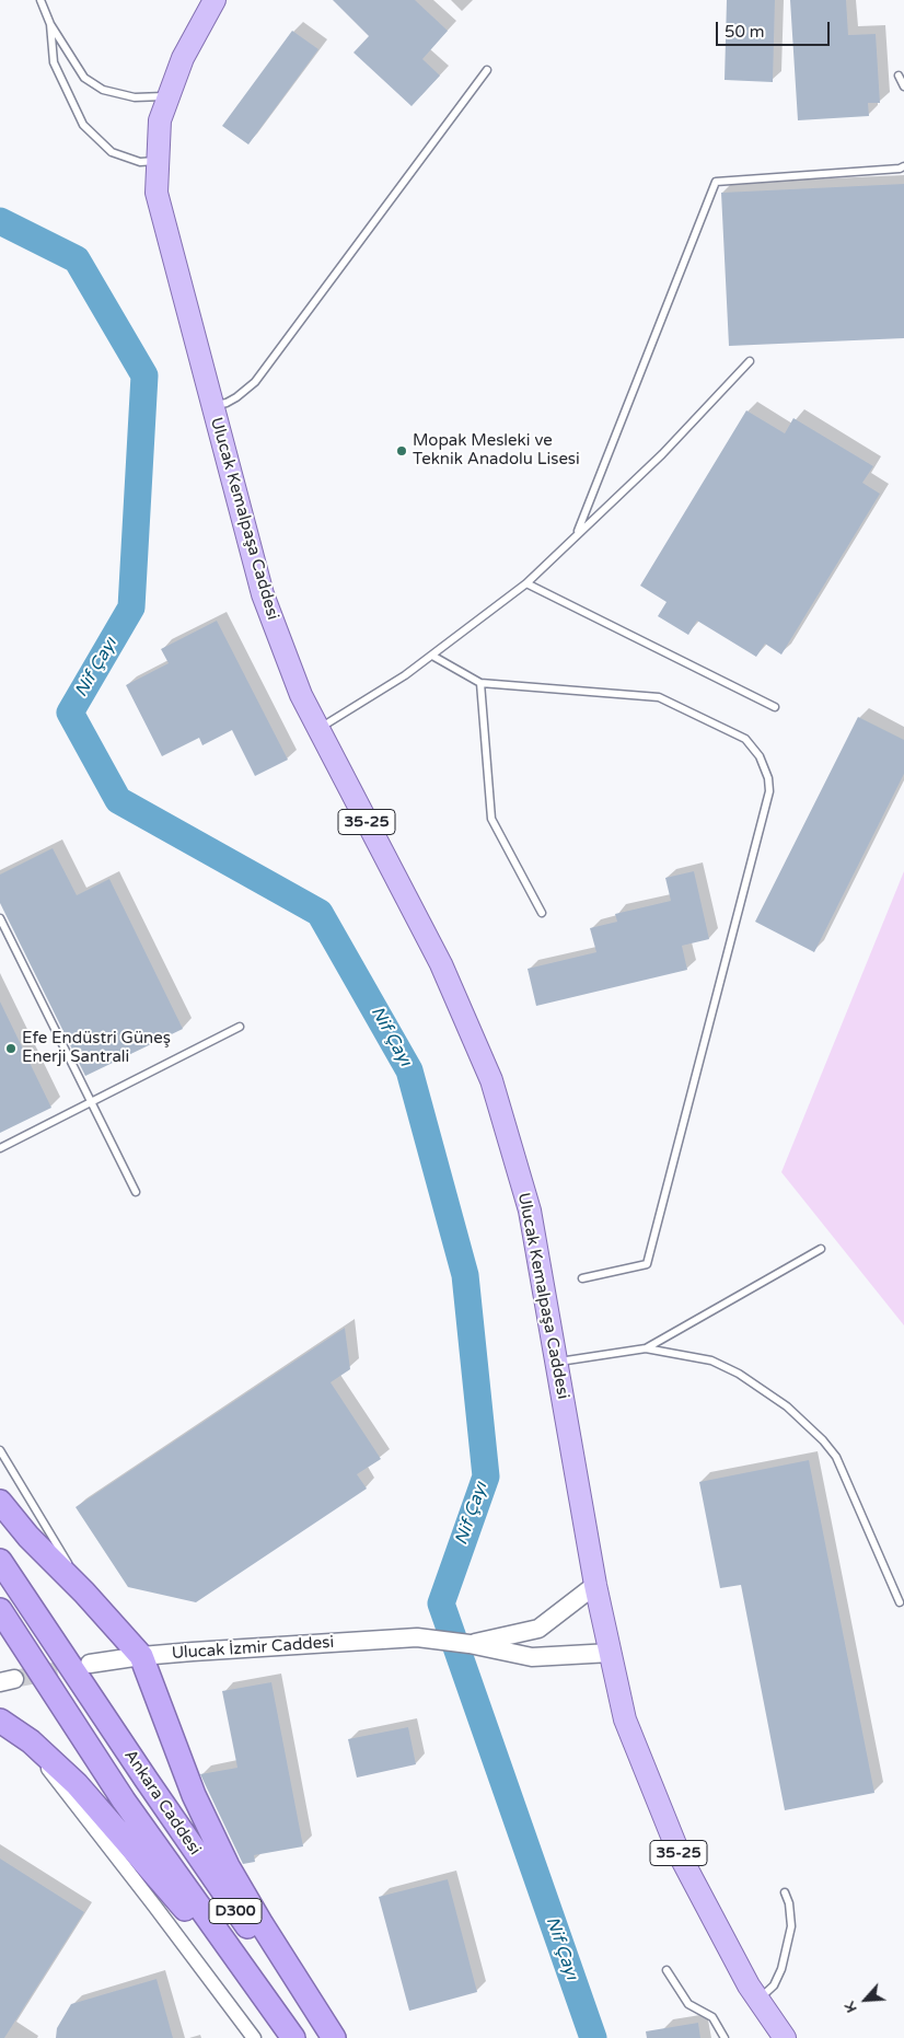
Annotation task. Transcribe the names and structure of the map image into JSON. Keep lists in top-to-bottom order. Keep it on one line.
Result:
{"streets":{"highway":["Ankara Caddesi","D300"],"main road":["Ulucak Kemalpaşa Caddesi","35-25"],"street":["Ulucak İzmir Caddesi"]},"water":["Nif Çayı"],"places":["Mopak Mesleki ve Teknik Anadolu Lisesi","Efe Endüstri Güneş Enerji Santrali"],"scale_bar":"50 m","north":"bottom left"}
